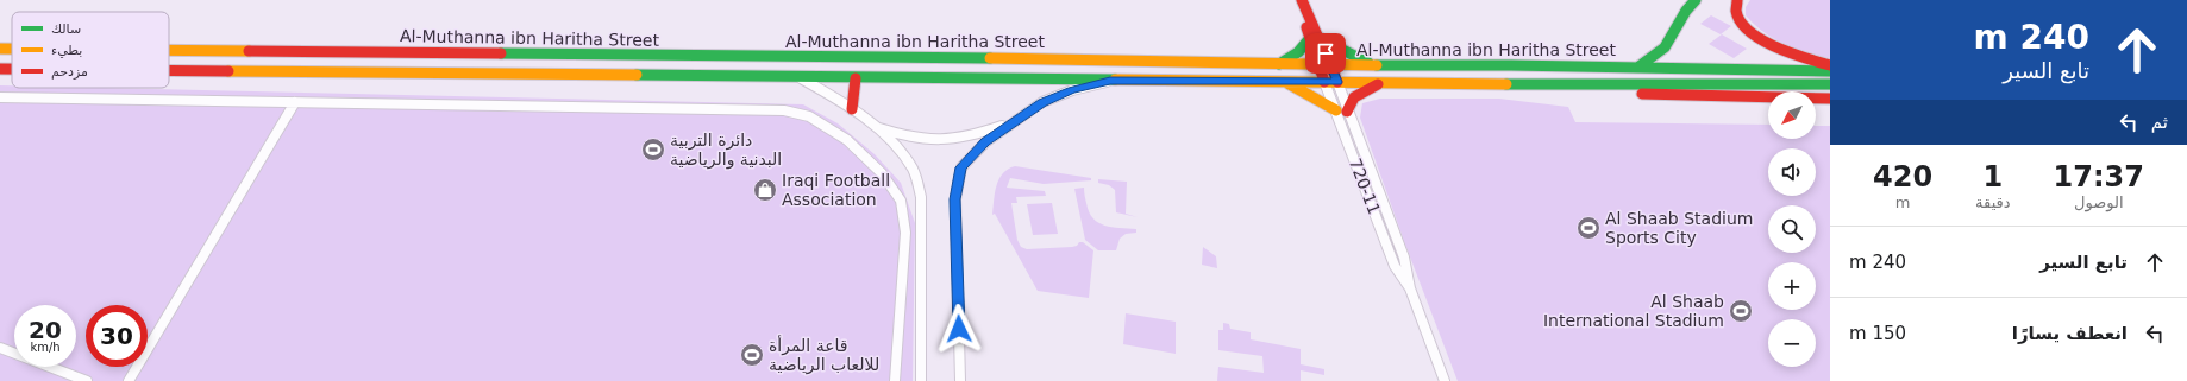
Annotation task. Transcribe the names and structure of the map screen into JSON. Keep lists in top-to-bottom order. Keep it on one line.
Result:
{"streets":{"main road":["Al-Muthanna ibn Haritha Street"],"street":["720-11"]},"crossings":[["Al-Muthanna ibn Haritha Street","720-11"]],"places":{"sports":["دائرة التربية البدنية والرياضية","Al Shaab Stadium Sports City","Al Shaab International Stadium","قاعة المرأة للالعاب الرياضية"],"shop":["Iraqi Football Association"]},"legend":["سالك","بطيء","مزدحم"],"north":"bottom left","page":{"turn":["240 m","تابع السير"],"map_buttons":["+","−"],"then":"ثم","eta":["17:37","الوصول","1","دقيقة","420","m"],"list":[{"name":"تابع السير","value":"240 m"},{"name":"انعطف يسارًا","value":"150 m"}],"speed":"20 km/h","limit":"30"}}
